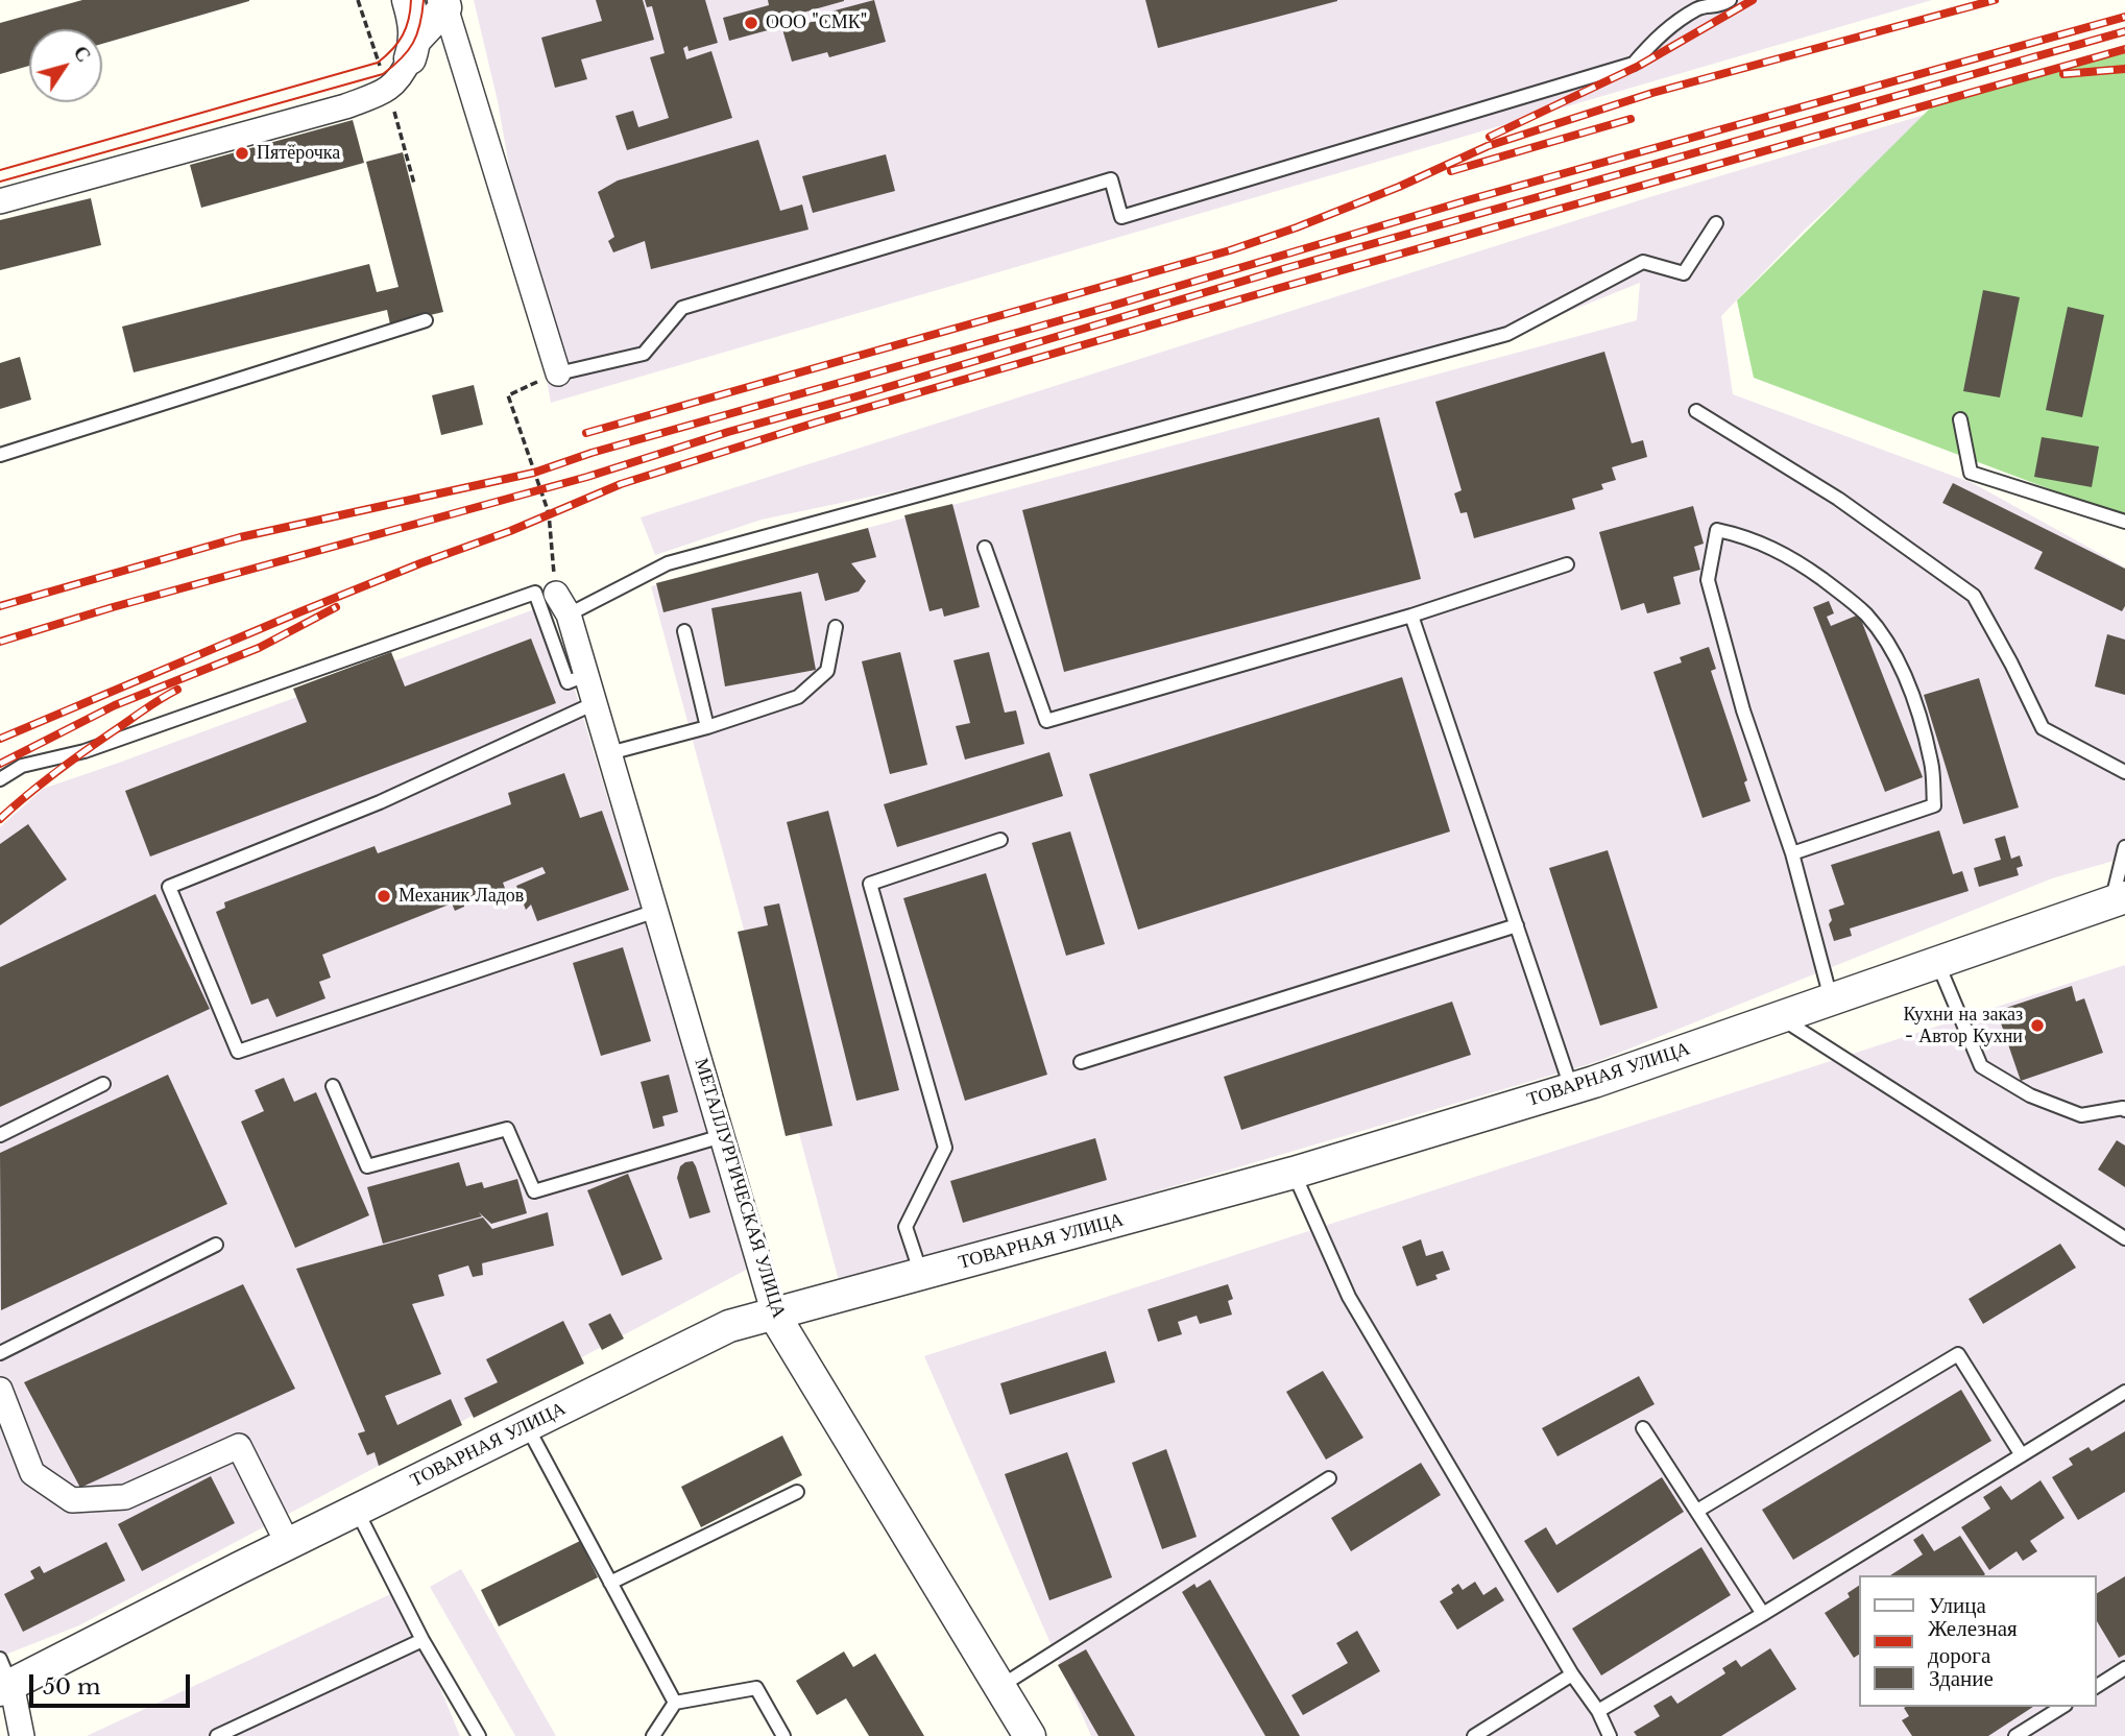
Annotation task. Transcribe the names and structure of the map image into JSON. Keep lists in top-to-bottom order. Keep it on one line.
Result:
{"streets":{"street":["ТОВАРНАЯ УЛИЦА","МЕТАЛЛУРГИЧЕСКАЯ УЛИЦА"]},"crossings":[["ТОВАРНАЯ УЛИЦА","МЕТАЛЛУРГИЧЕСКАЯ УЛИЦА"]],"places":["ООО \"СМК\"","Пятёрочка","Механик Ладов","Кухни на заказ - Автор Кухни"],"legend":["Улица","Железная дорога","Здание"],"scale_bar":"50 m","north":"top right"}
